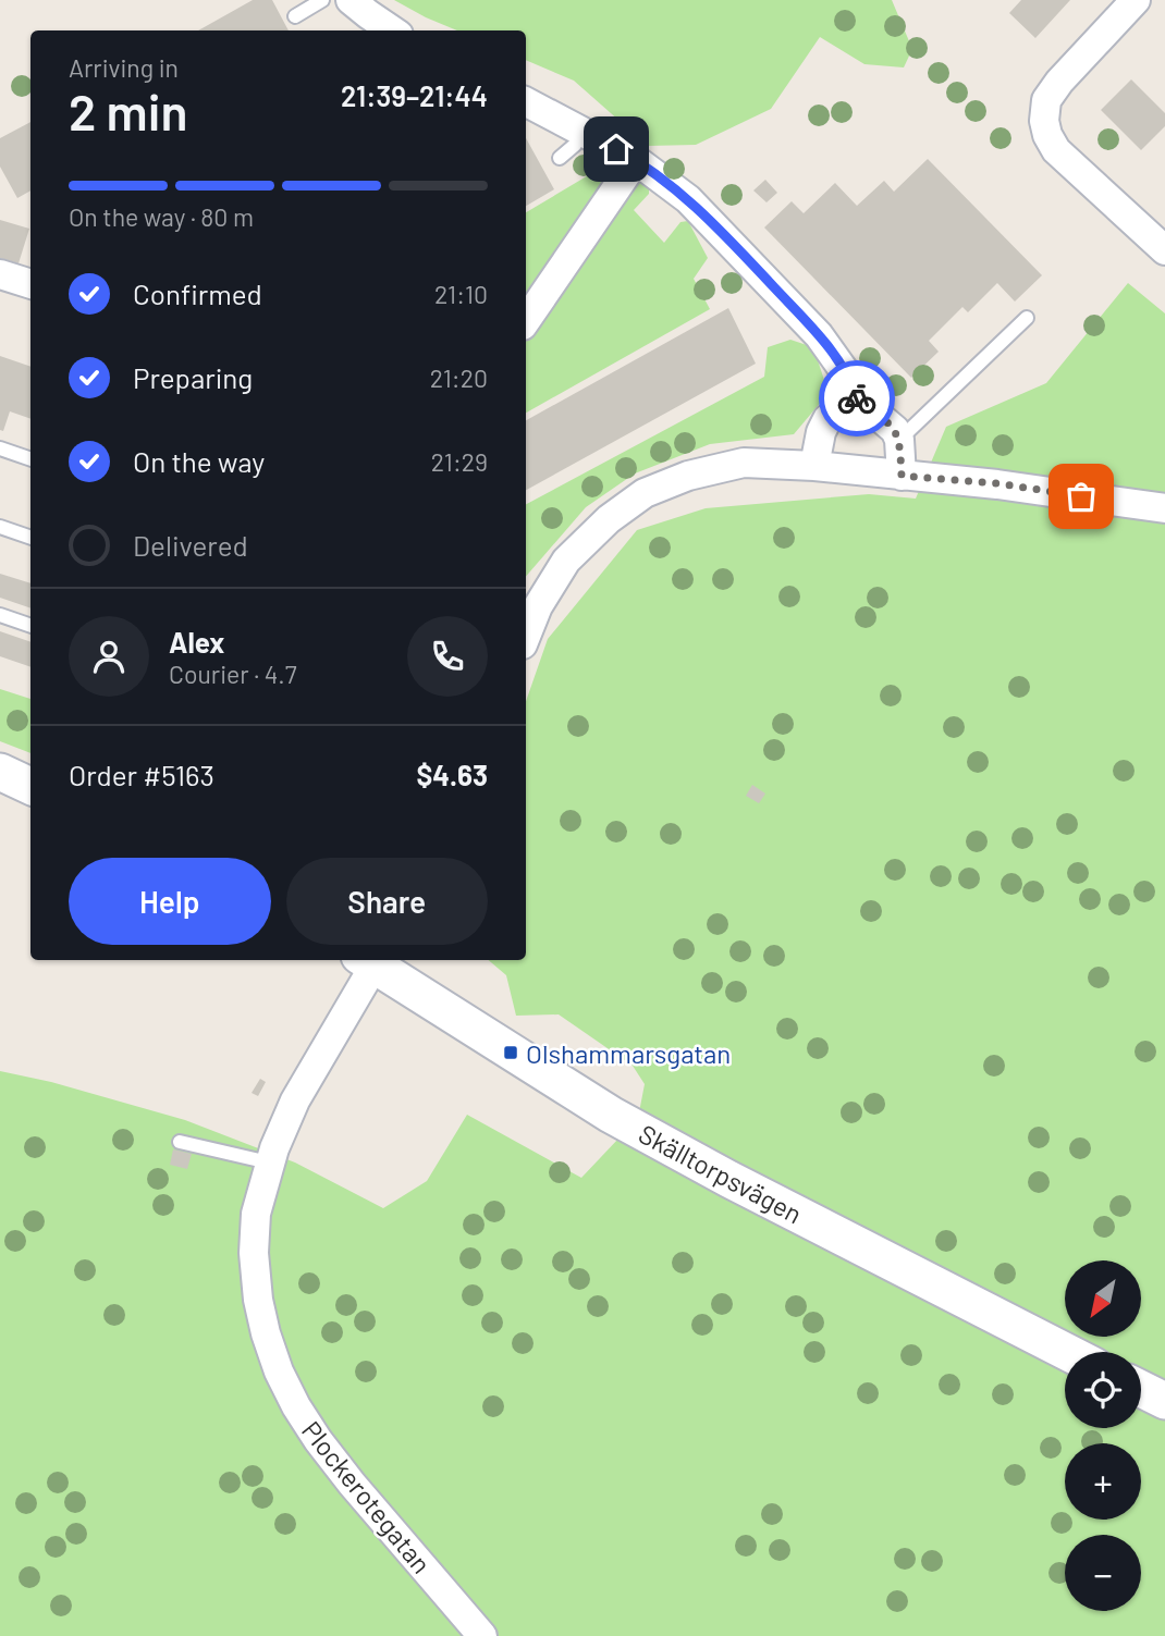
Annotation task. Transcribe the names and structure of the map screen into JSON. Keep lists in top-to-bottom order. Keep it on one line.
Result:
{"streets":{"street":["Skälltorpsvägen","Plockerotegatan"]},"places":{"transit":["Olshammarsgatan"]},"north":"bottom left","page":{"heading":["2 min","Arriving in","21:39–21:44"],"panel":["Alex","Courier · 4.7","Order #5163","$4.63"],"bar":"On the way · 80 m","list":[["Confirmed","21:10"],["Preparing","21:20"],["On the way","21:29"],"Delivered"],"buttons":["Help","Share"],"map_buttons":["+","−"]}}
